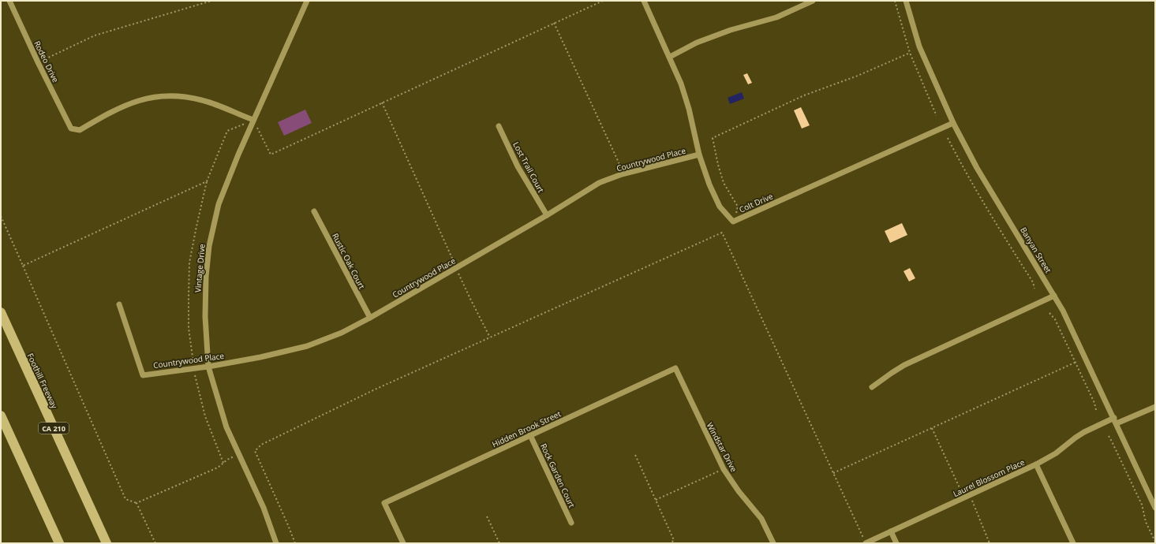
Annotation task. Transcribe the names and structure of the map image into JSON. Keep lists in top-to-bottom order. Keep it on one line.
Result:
{"streets":{"highway":["Foothill Freeway","CA 210"],"street":["Rodeo Drive","Countrywood Place","Lost Trail Court","Colt Drive","Banyan Street","Rustic Oak Court","Vintage Drive","Hidden Brook Street","Windstar Drive","Rock Garden Court","Laurel Blossom Place"]},"crossings":[["Rodeo Drive","Vintage Drive"],["Countrywood Place","Lost Trail Court"],["Countrywood Place","Colt Drive"],["Countrywood Place","Rustic Oak Court"],["Countrywood Place","Vintage Drive"],["Colt Drive","Banyan Street"],["Banyan Street","Laurel Blossom Place"],["Hidden Brook Street","Windstar Drive"],["Hidden Brook Street","Rock Garden Court"]]}
